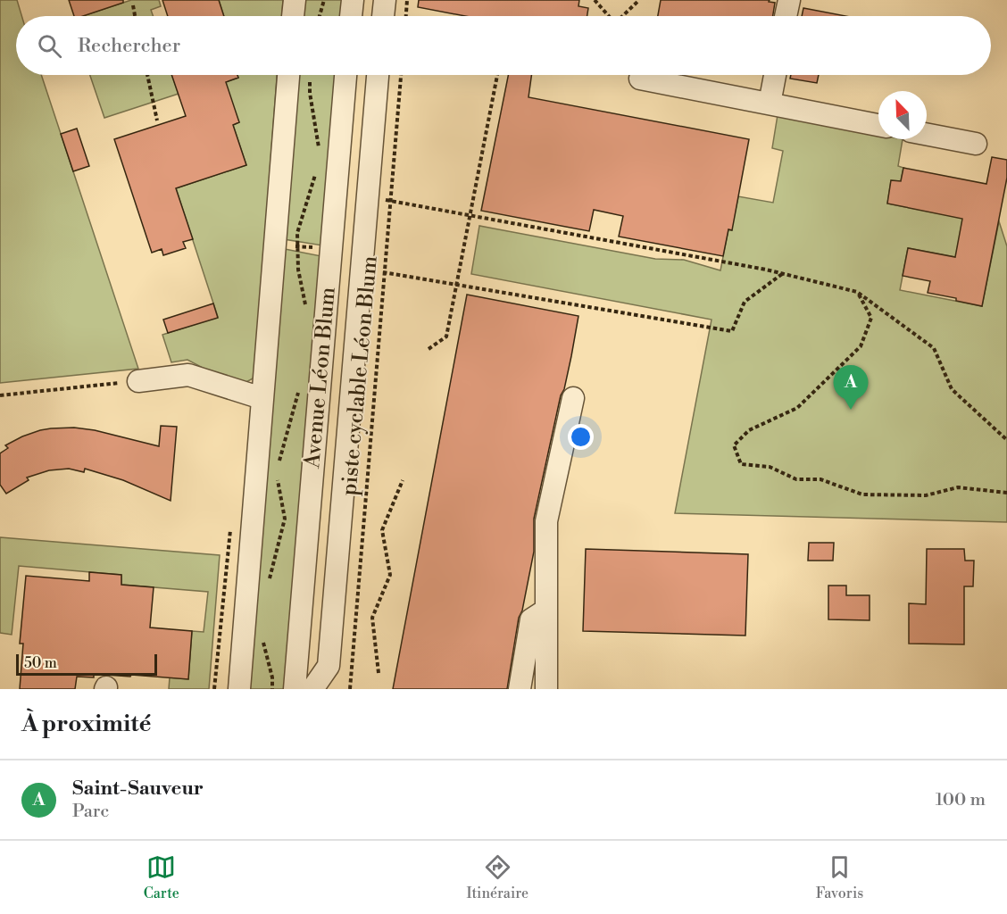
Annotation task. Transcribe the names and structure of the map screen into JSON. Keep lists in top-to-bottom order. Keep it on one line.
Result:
{"streets":{"street":["Avenue Léon Blum"],"path":["piste cyclable Léon Blum"]},"scale_bar":"50 m","north":"top left","page":{"search":"Rechercher","pins":"A","scale":"50 m","heading":"À proximité","list":[{"mark":"A","name":"Saint-Sauveur","note":"Parc","value":"100 m"}],"nav":["Carte","Itinéraire","Favoris"]}}
